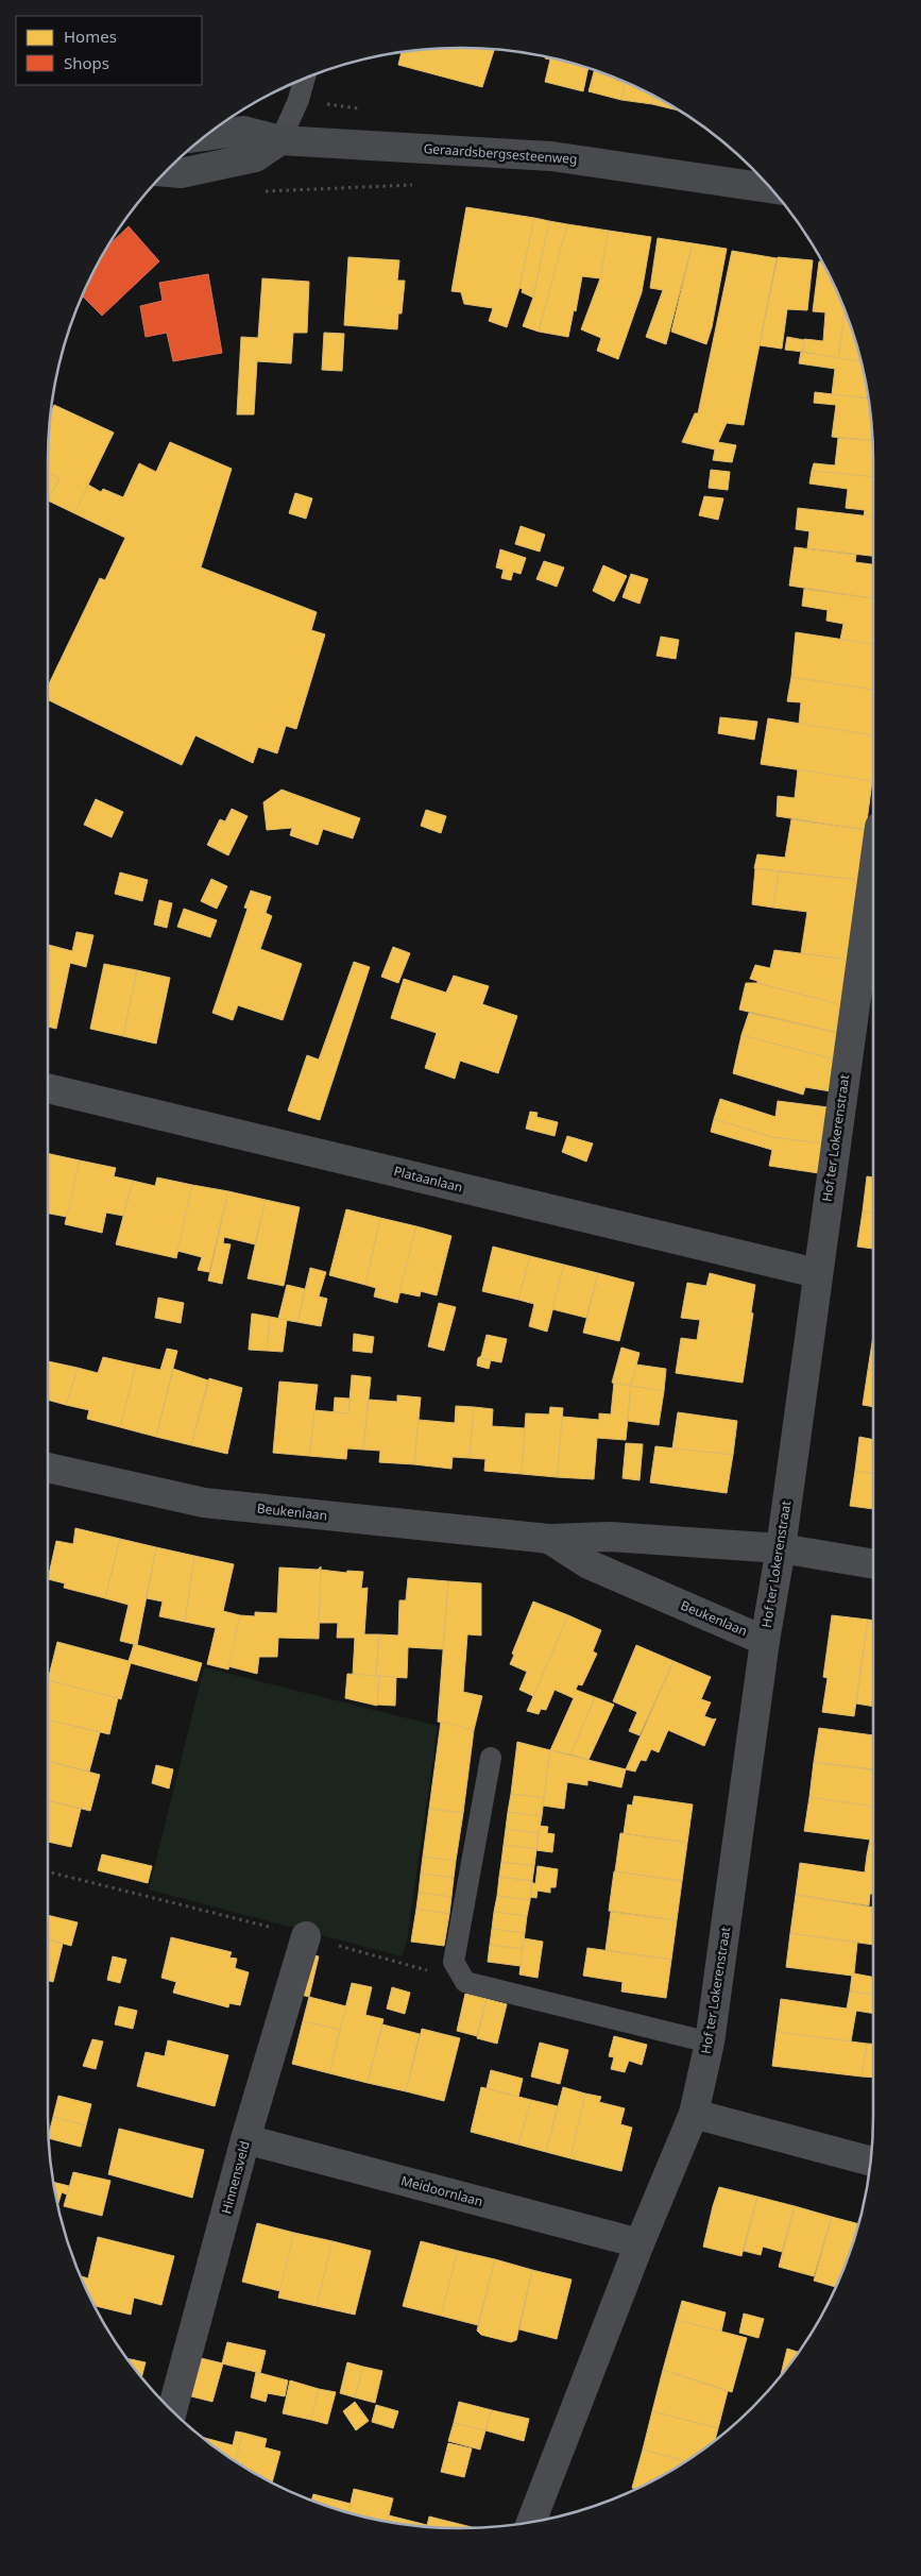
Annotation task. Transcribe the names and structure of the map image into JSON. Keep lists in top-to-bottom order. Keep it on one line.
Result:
{"streets":{"main road":["Geraardsbergsesteenweg"],"street":["Hof ter Lokerenstraat","Plataanlaan","Beukenlaan","Hinnensveld","Meidoornlaan"]},"crossings":[["Hof ter Lokerenstraat","Plataanlaan"],["Hof ter Lokerenstraat","Beukenlaan"],["Hinnensveld","Meidoornlaan"]],"legend":["Homes","Shops"]}
